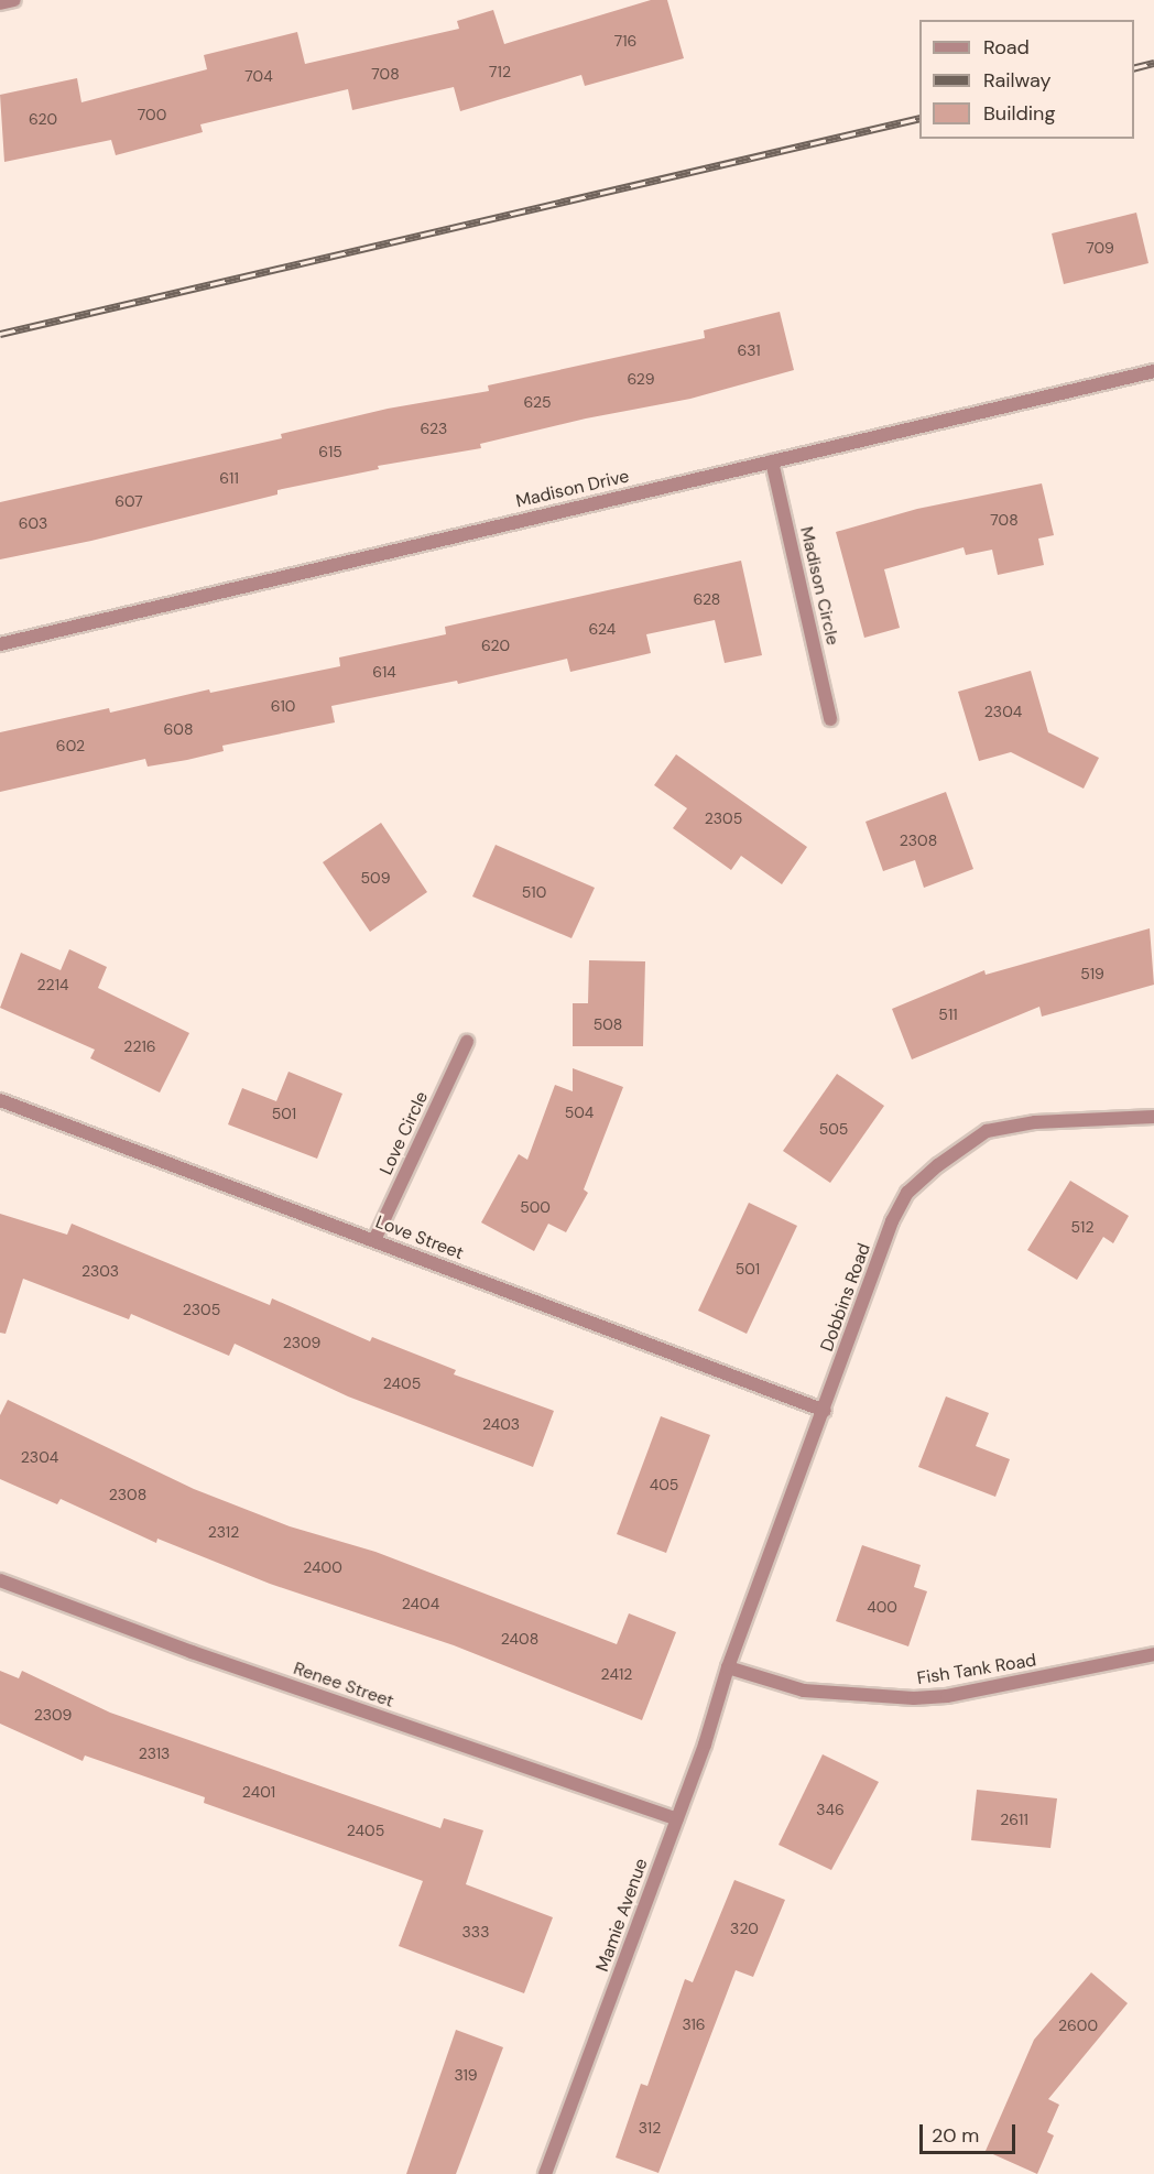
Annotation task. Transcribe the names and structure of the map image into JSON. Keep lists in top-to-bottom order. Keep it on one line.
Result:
{"streets":{"street":["Madison Drive","Madison Circle","Love Circle","Love Street","Dobbins Road","Fish Tank Road","Renee Street","Mamie Avenue"]},"crossings":[["Madison Drive","Madison Circle"],["Love Circle","Love Street"],["Love Street","Dobbins Road"],["Dobbins Road","Fish Tank Road"],["Dobbins Road","Mamie Avenue"],["Fish Tank Road","Mamie Avenue"],["Renee Street","Mamie Avenue"]],"house_numbers":["716","712","708","704","700","620","709","631","629","625","623","615","611","607","708","603","628","624","620","614","610","2304","608","602","2305","2308","509","510","519","2214","511","508","2216","504","501","505","500","512","501","2303","2305","2309","2405","2403","2304","405","2308","2312","2400","2404","400","2408","2412","2309","2313","2401","346","2611","2405","320","333","316","2600","319","312"],"legend":["Road","Railway","Building"],"scale_bar":"20 m"}
